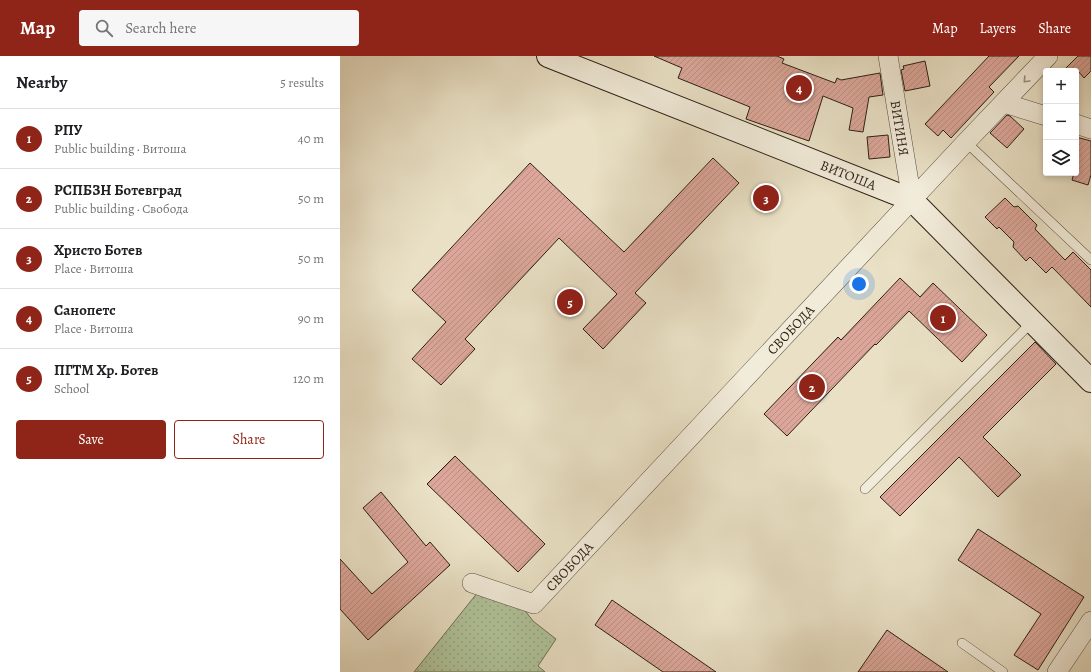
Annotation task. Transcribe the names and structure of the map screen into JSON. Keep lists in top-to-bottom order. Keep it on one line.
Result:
{"streets":{"street":["ВИТИНЯ","ВИТОША","СВОБОДА"]},"crossings":[["ВИТИНЯ","ВИТОША"],["ВИТИНЯ","СВОБОДА"],["ВИТОША","СВОБОДА"]],"page":{"header":"Map","search":"Search here","nav":["Map","Layers","Share"],"heading":["Nearby","5 results"],"map_buttons":["+","−"],"pins":["4","3","5","1","2"],"list":[{"mark":"1","name":"РПУ","note":"Public building · Витоша","value":"40 m"},{"mark":"2","name":"РСПБЗН Ботевград","note":"Public building · Свобода","value":"50 m"},{"mark":"3","name":"Христо Ботев","note":"Place · Витоша","value":"50 m"},{"mark":"4","name":"Санопетс","note":"Place · Витоша","value":"90 m"},{"mark":"5","name":"ПГТМ Хр. Ботев","note":"School","value":"120 m"}],"buttons":["Save","Share"]}}
